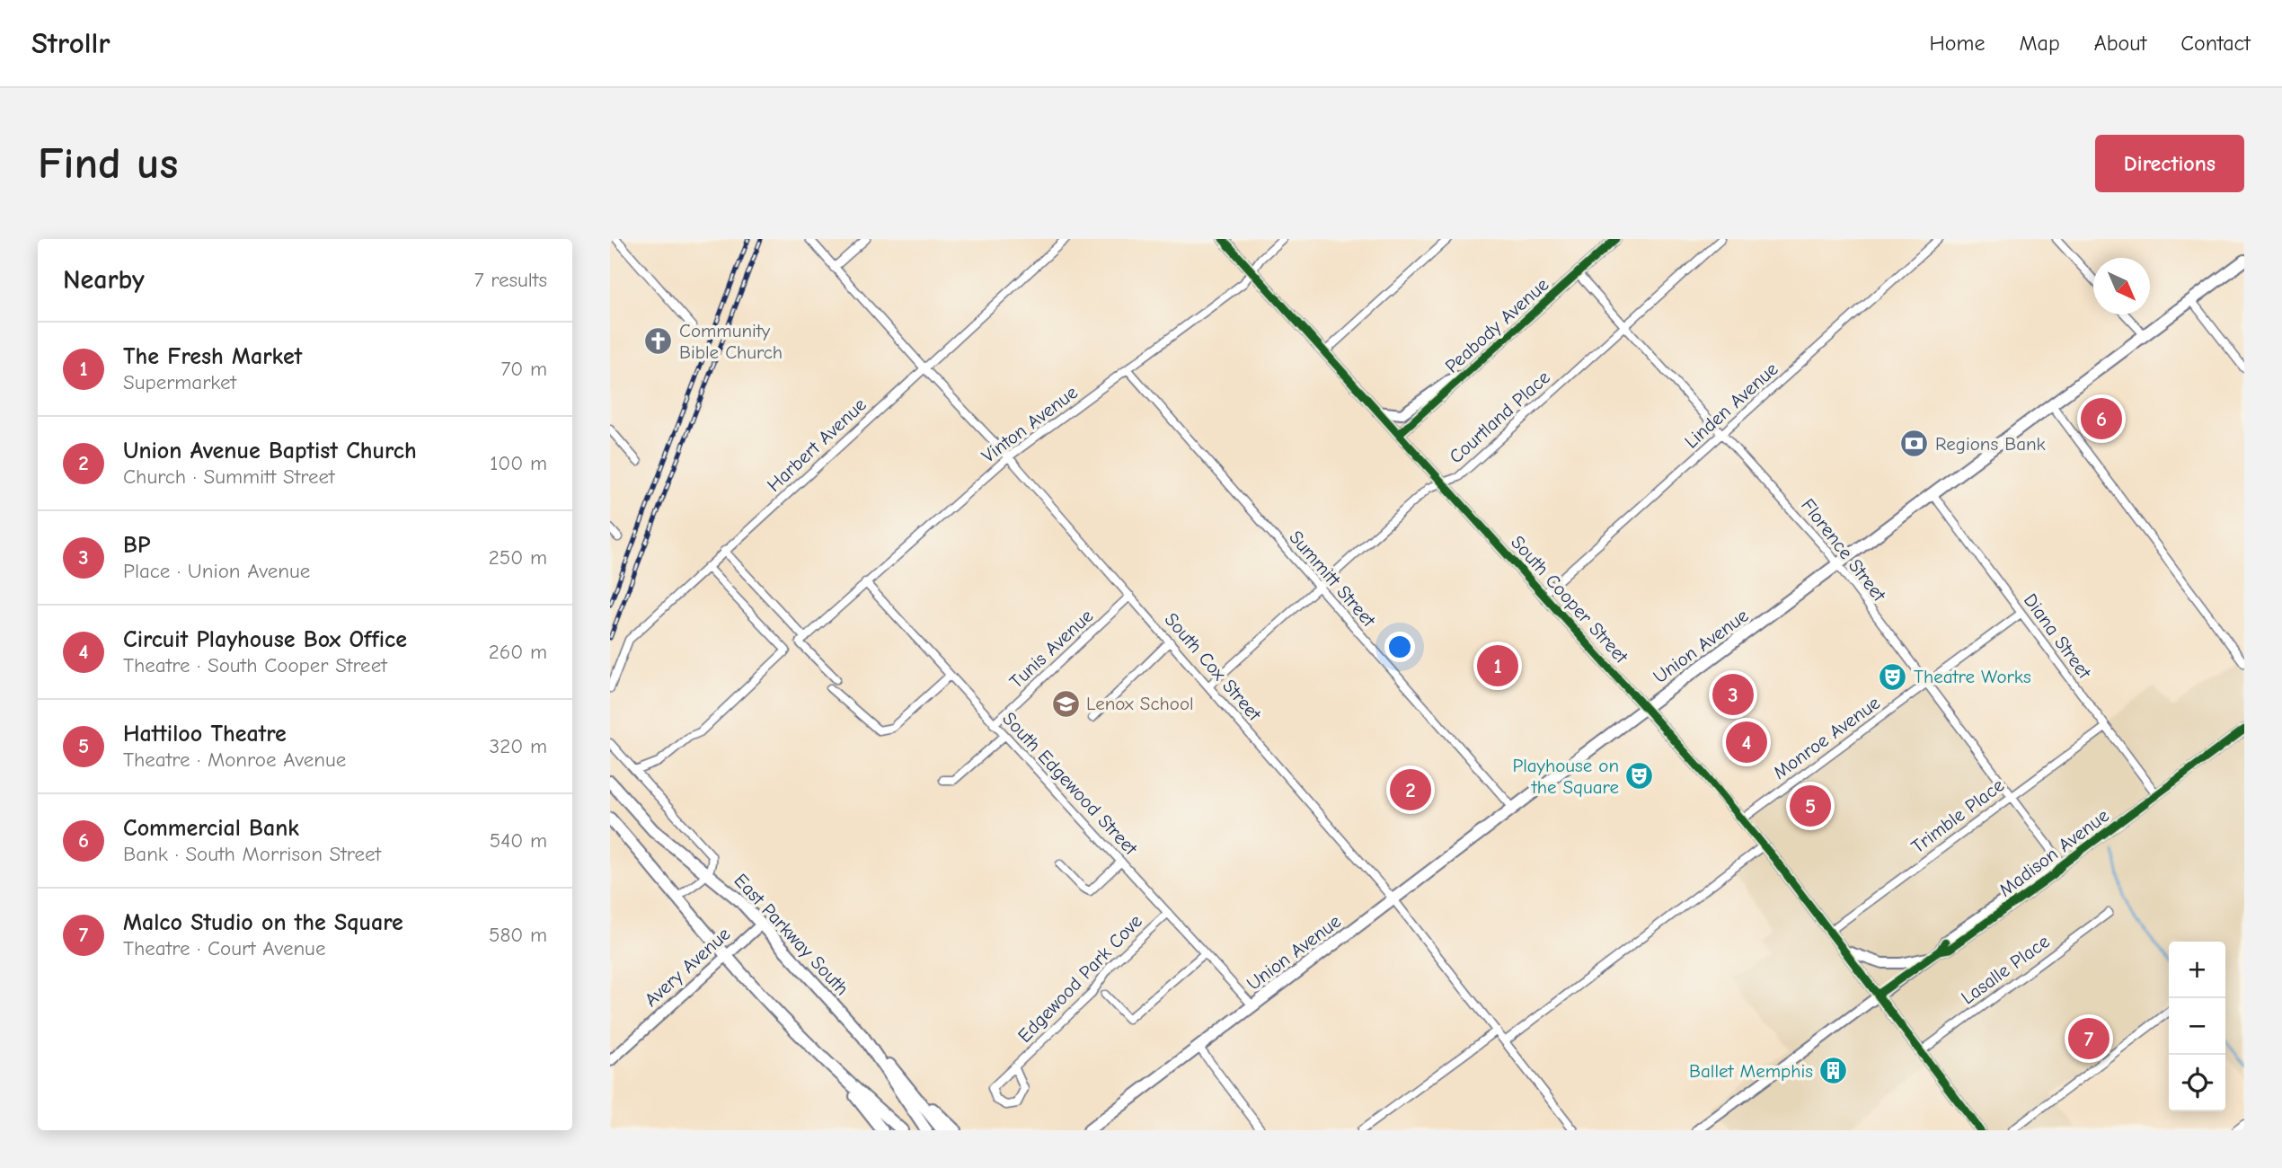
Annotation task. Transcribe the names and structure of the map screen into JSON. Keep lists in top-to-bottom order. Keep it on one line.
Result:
{"streets":{"main road":["Peabody Avenue","South Cooper Street","Union Avenue","Madison Avenue","East Parkway South","Avery Avenue"],"street":["Linden Avenue","Courtland Place","Vinton Avenue","Harbert Avenue","Florence Street","Summitt Street","Diana Street","Tunis Avenue","South Cox Street","Monroe Avenue","South Edgewood Street","Trimble Place","Lasalle Place","Edgewood Park Cove"]},"crossings":[["Peabody Avenue","Florence Street"],["Peabody Avenue","South Cooper Street"],["Linden Avenue","Florence Street"],["Linden Avenue","South Cooper Street"],["Courtland Place","Florence Street"],["Courtland Place","Summitt Street"],["Courtland Place","South Cooper Street"],["Courtland Place","South Cox Street"],["Vinton Avenue","Summitt Street"],["Vinton Avenue","South Cooper Street"],["Vinton Avenue","South Cox Street"],["Vinton Avenue","South Edgewood Street"],["Harbert Avenue","South Cox Street"],["Florence Street","Union Avenue"],["Florence Street","Monroe Avenue"],["Florence Street","Trimble Place"],["Florence Street","Madison Avenue"],["Summitt Street","Union Avenue"],["South Cooper Street","Union Avenue"],["South Cooper Street","Monroe Avenue"],["South Cooper Street","Trimble Place"],["South Cooper Street","Madison Avenue"],["South Cooper Street","Lasalle Place"],["Diana Street","Union Avenue"],["Diana Street","Monroe Avenue"],["Diana Street","Trimble Place"],["Diana Street","Madison Avenue"],["Union Avenue","South Cox Street"],["Union Avenue","South Edgewood Street"],["Tunis Avenue","South Cox Street"],["Tunis Avenue","South Edgewood Street"],["South Edgewood Street","Edgewood Park Cove"],["East Parkway South","Avery Avenue"]],"places":{"church":["Community Bible Church"],"bank":["Regions Bank"],"theatre":["Theatre Works","Playhouse on the Square"],"school or university":["Lenox School"],"building":["Ballet Memphis"]},"north":"bottom right","page":{"header":"Strollr","nav":["Home","Map","About","Contact"],"buttons":"Directions","title":"Find us","heading":["Nearby","7 results"],"list":[{"mark":"1","name":"The Fresh Market","note":"Supermarket","value":"70 m"},{"mark":"2","name":"Union Avenue Baptist Church","note":"Church · Summitt Street","value":"100 m"},{"mark":"3","name":"BP","note":"Place · Union Avenue","value":"250 m"},{"mark":"4","name":"Circuit Playhouse Box Office","note":"Theatre · South Cooper Street","value":"260 m"},{"mark":"5","name":"Hattiloo Theatre","note":"Theatre · Monroe Avenue","value":"320 m"},{"mark":"6","name":"Commercial Bank","note":"Bank · South Morrison Street","value":"540 m"},{"mark":"7","name":"Malco Studio on the Square","note":"Theatre · Court Avenue","value":"580 m"}],"pins":["6","1","3","4","2","5","7"],"map_buttons":["+","−"]}}
